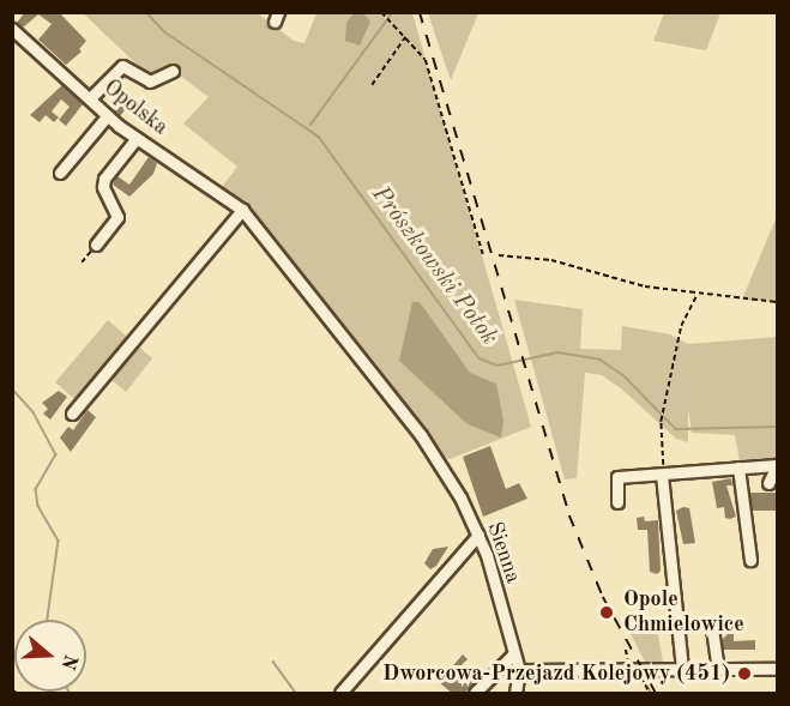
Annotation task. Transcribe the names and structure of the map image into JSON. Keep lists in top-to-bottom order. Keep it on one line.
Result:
{"streets":{"street":["Opolska","Sienna"]},"crossings":[["Opolska","Sienna"]],"water":["Prószkowski Potok"],"places":["Opole Chmielowice","Dworcowa-Przejazd Kolejowy (451)"],"north":"right"}
